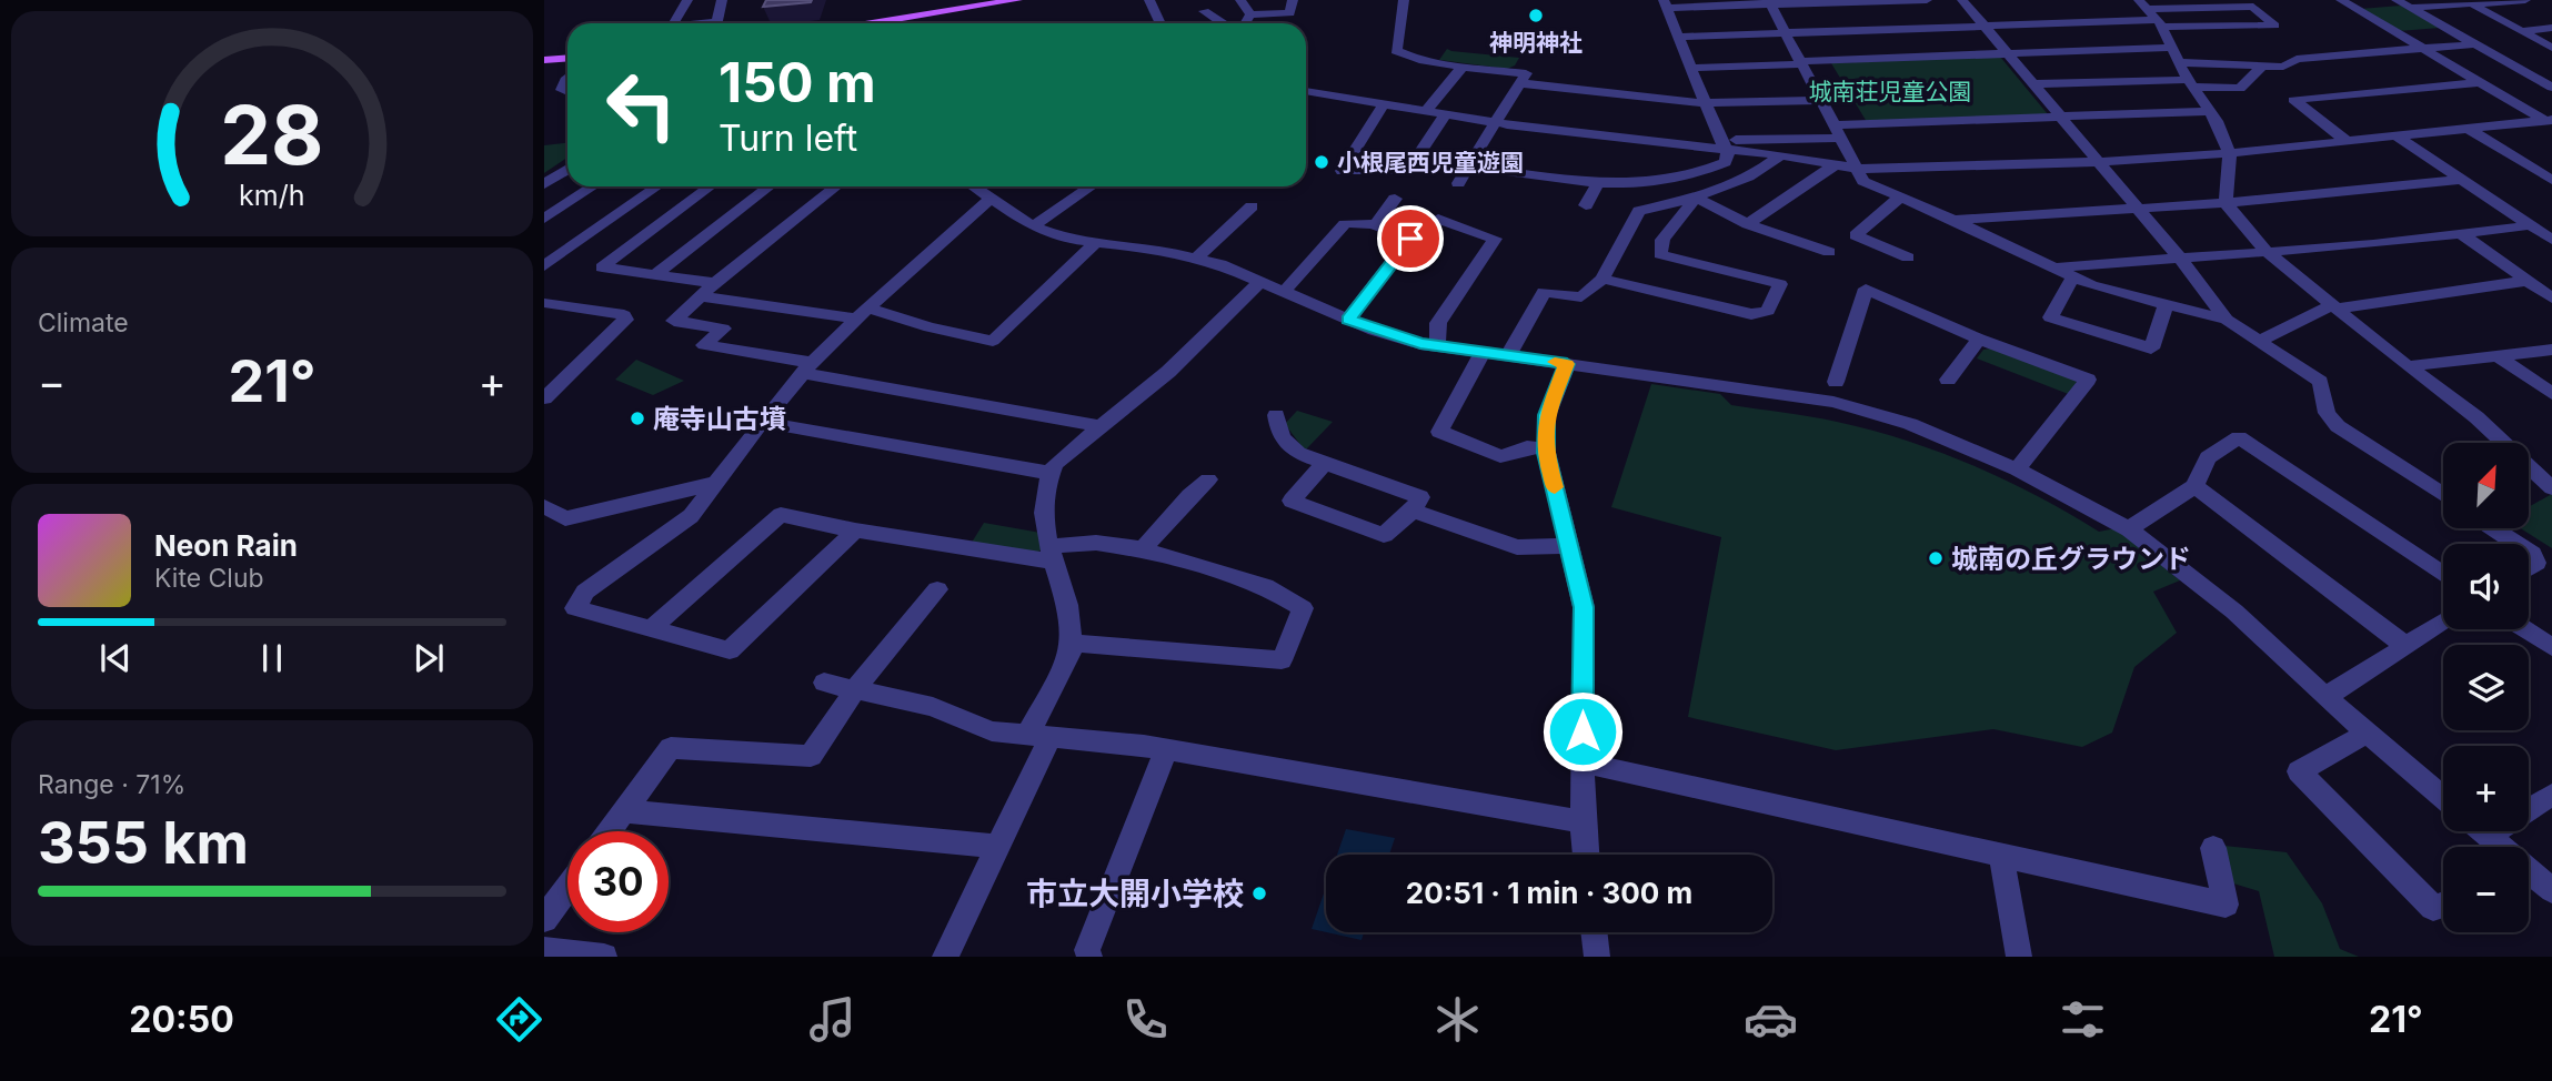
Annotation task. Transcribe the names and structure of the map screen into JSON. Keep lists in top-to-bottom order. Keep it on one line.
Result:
{"parks":["城南荘児童公園"],"places":["神明神社","小根尾西児童遊園","庵寺山古墳","城南の丘グラウンド","市立大開小学校"],"north":"top right","page":{"turn":["150 m","Turn left"],"tile":["Climate",["Range · 71%","355 km"]],"heat":["−","21°","+"],"map_buttons":["+","−"],"song":["Neon Rain","Kite Club"],"limit":"30","trip":"20:51 · 1 min · 300 m","tabs":["20:50","21°"],"gauge":["28","km/h"]}}
